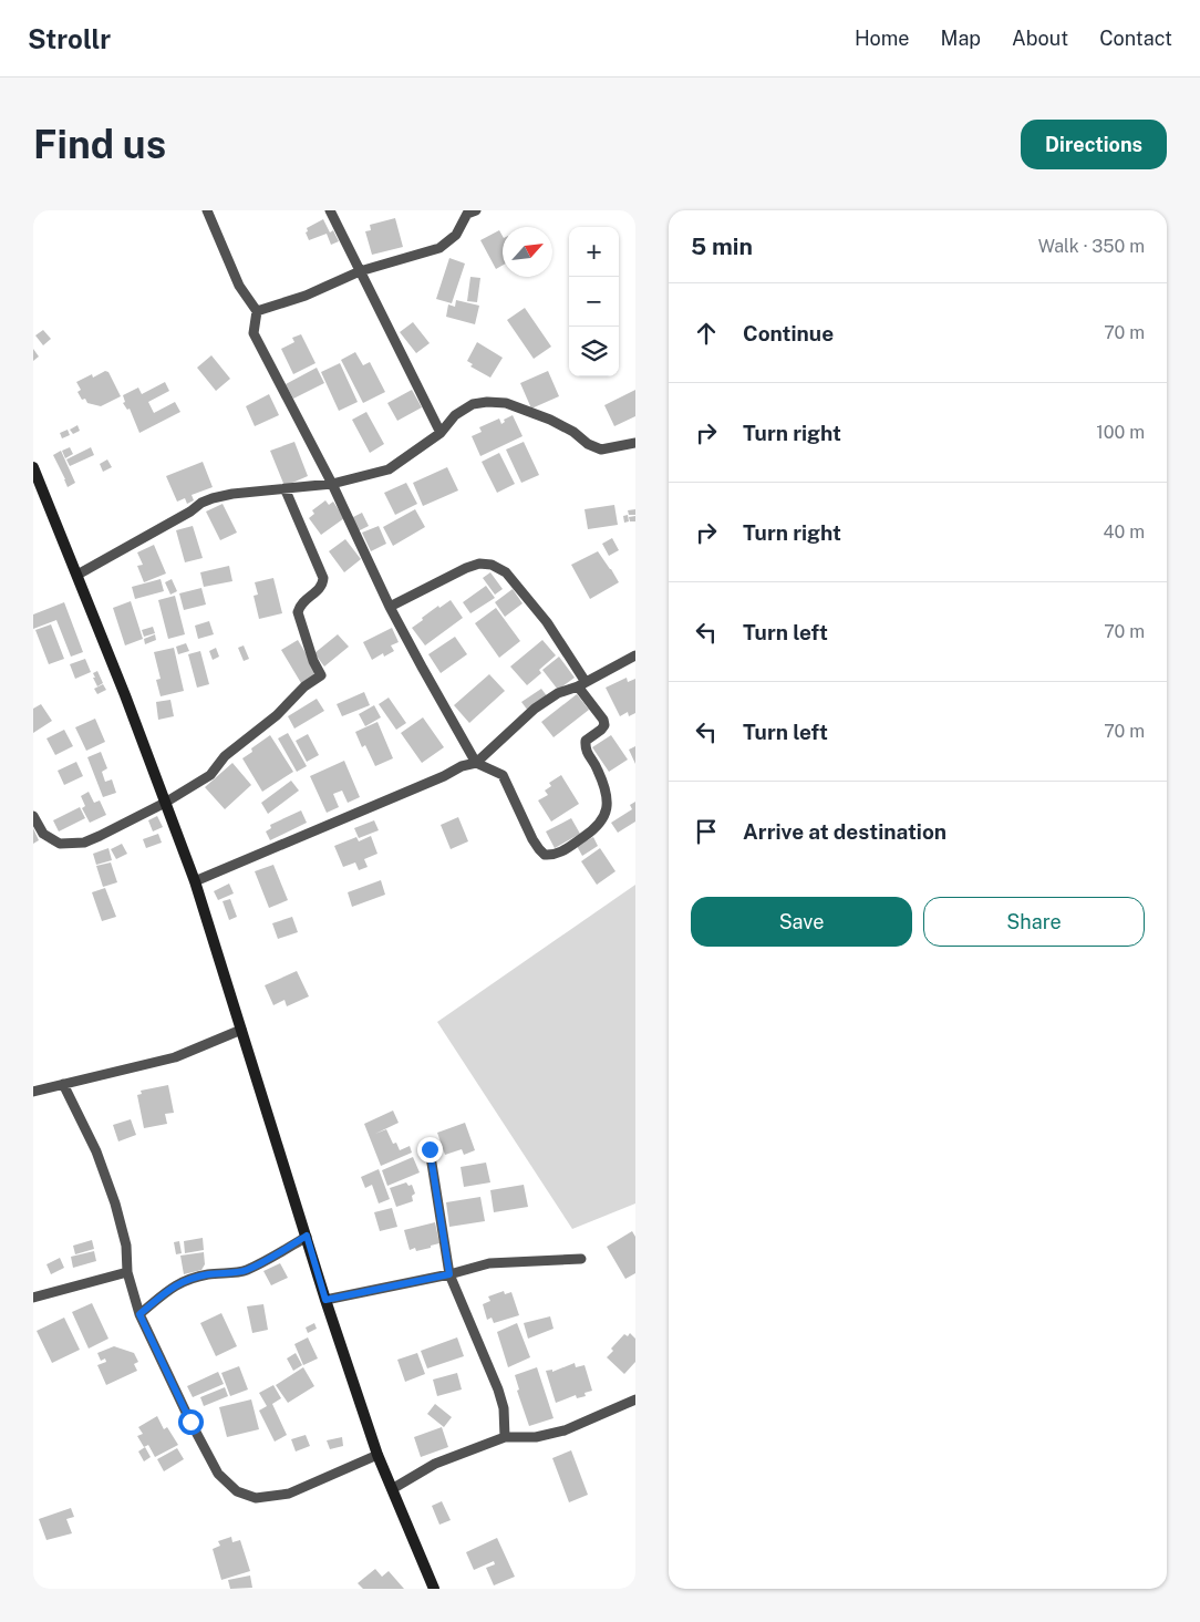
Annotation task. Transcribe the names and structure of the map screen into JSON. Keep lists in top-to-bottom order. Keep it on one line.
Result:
{"north":"top right","page":{"header":"Strollr","nav":["Home","Map","About","Contact"],"buttons":["Directions",["Save","Share"]],"title":"Find us","heading":["5 min","Walk · 350 m"],"map_buttons":["+","−"],"list":[["Continue","70 m"],["Turn right","100 m"],["Turn right","40 m"],["Turn left","70 m"],["Turn left","70 m"],"Arrive at destination"]}}
